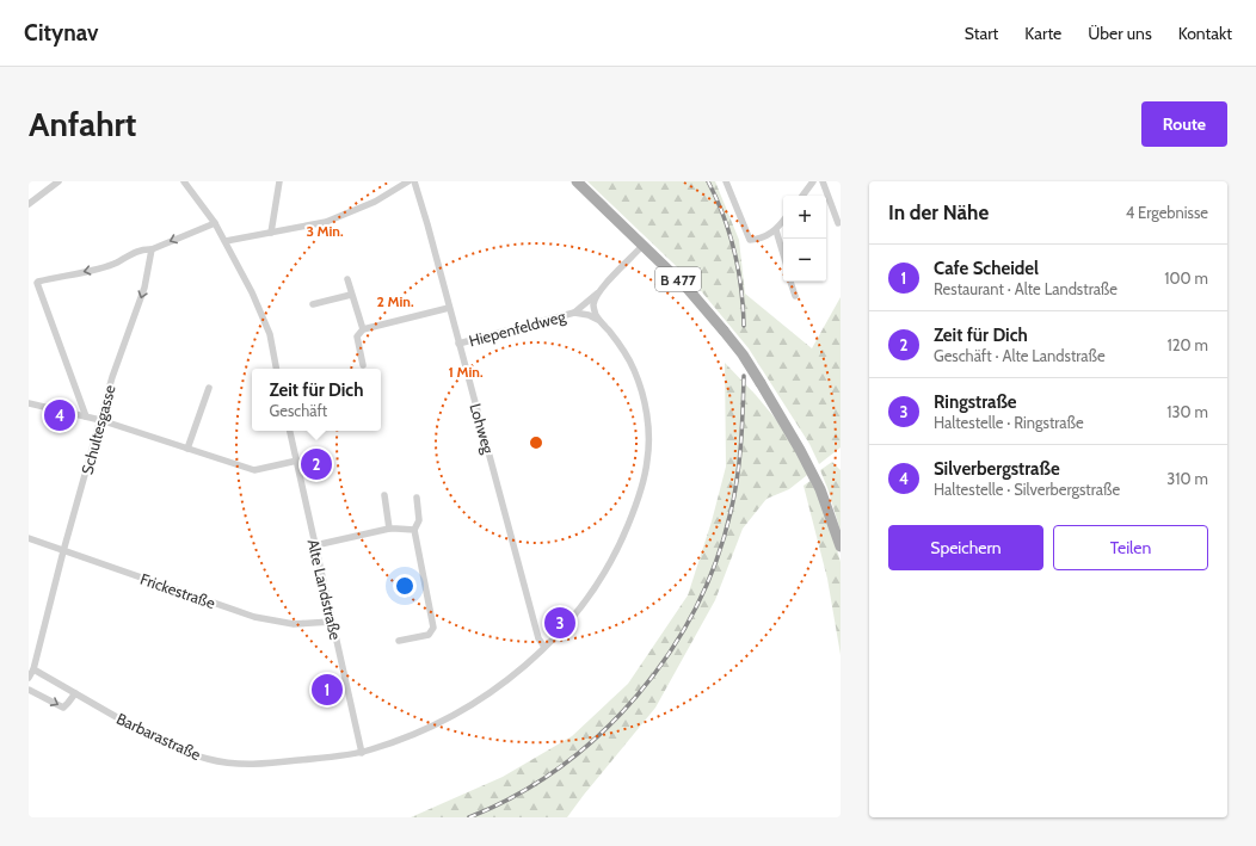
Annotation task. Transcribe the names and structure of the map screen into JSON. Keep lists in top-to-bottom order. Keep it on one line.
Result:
{"streets":{"main road":["B 477"],"street":["Hiepenfeldweg","Lohweg","Schultesgasse","Alte Landstraße","Frickestraße","Barbarastraße"]},"crossings":[["Hiepenfeldweg","Lohweg"],["Lohweg","Barbarastraße"],["Schultesgasse","Frickestraße"],["Schultesgasse","Barbarastraße"],["Alte Landstraße","Frickestraße"],["Alte Landstraße","Barbarastraße"]],"one_way":["Schultesgasse"],"page":{"header":"Citynav","nav":["Start","Karte","Über uns","Kontakt"],"buttons":["Route",["Speichern","Teilen"]],"title":"Anfahrt","heading":["In der Nähe","4 Ergebnisse"],"map_buttons":["+","−"],"list":[{"mark":"1","name":"Cafe Scheidel","note":"Restaurant · Alte Landstraße","value":"100 m"},{"mark":"2","name":"Zeit für Dich","note":"Geschäft · Alte Landstraße","value":"120 m"},{"mark":"3","name":"Ringstraße","note":"Haltestelle · Ringstraße","value":"130 m"},{"mark":"4","name":"Silverbergstraße","note":"Haltestelle · Silverbergstraße","value":"310 m"}],"popup":["Zeit für Dich","Geschäft"],"pins":["4","2","3","1"]},"rings":["3 Min.","2 Min.","1 Min."]}
